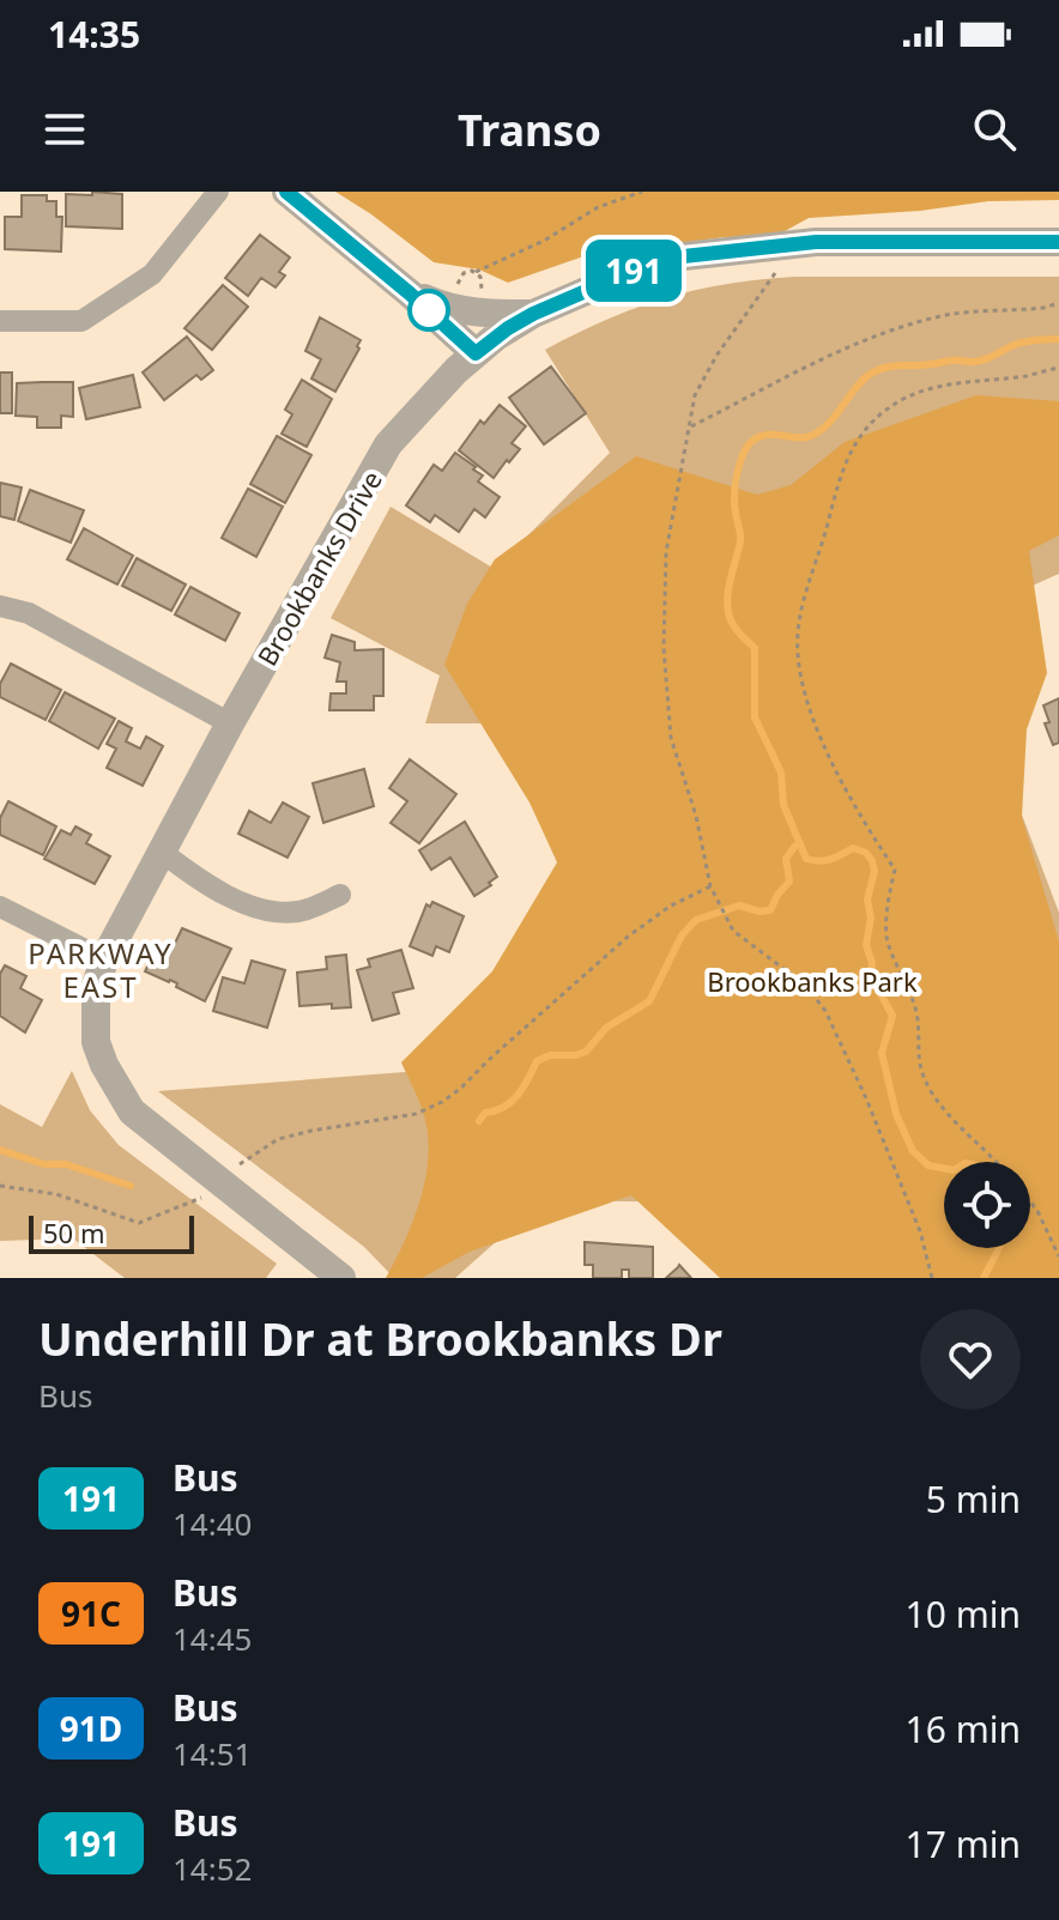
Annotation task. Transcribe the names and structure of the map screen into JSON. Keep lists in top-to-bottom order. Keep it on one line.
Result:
{"streets":{"street":["Brookbanks Drive"]},"districts":["PARKWAY EAST"],"parks":["Brookbanks Park"],"lines":["bus line 191"],"scale_bar":"50 m","page":{"status":"14:35","header":"Transo","on_map":"191","scale":"50 m","heading":["Underhill Dr at Brookbanks Dr","Bus"],"list":[{"mark":"191","name":"Bus","note":"14:40","value":"5 min"},{"mark":"91C","name":"Bus","note":"14:45","value":"10 min"},{"mark":"91D","name":"Bus","note":"14:51","value":"16 min"},{"mark":"191","name":"Bus","note":"14:52","value":"17 min"}]}}
